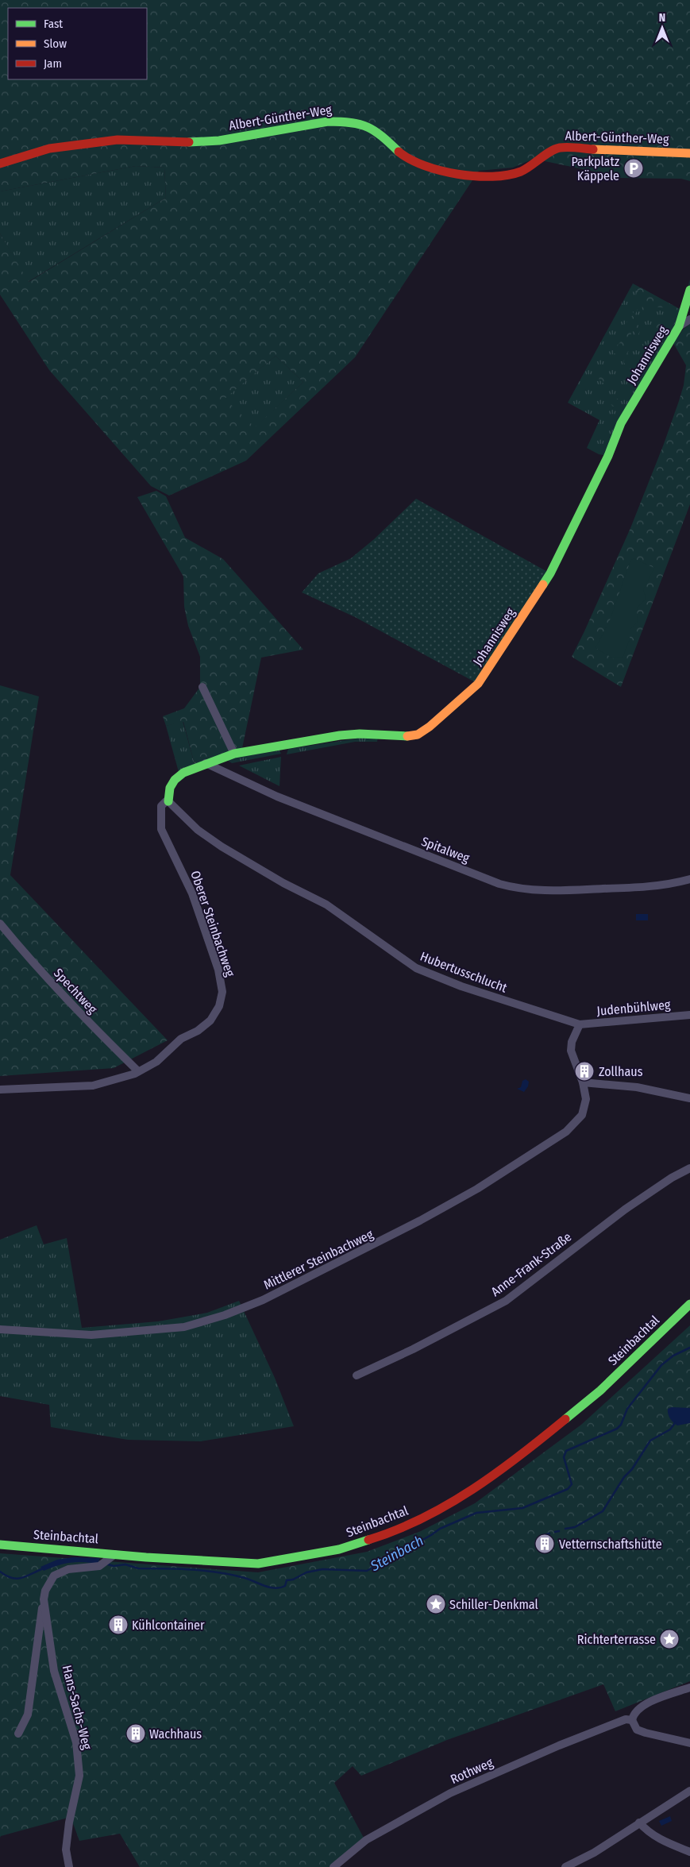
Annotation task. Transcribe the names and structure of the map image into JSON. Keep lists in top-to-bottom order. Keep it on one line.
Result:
{"streets":{"street":["Albert-Günther-Weg","Johannisweg","Spitalweg","Oberer Steinbachweg","Hubertusschlucht","Spechtweg","Judenbühlweg","Mittlerer Steinbachweg","Anne-Frank-Straße","Steinbachtal","Hans-Sachs-Weg","Rothweg"]},"crossings":[["Johannisweg","Spitalweg"],["Johannisweg","Oberer Steinbachweg"],["Johannisweg","Hubertusschlucht"],["Oberer Steinbachweg","Hubertusschlucht"],["Oberer Steinbachweg","Spechtweg"],["Hubertusschlucht","Judenbühlweg"]],"water":["Steinbach"],"places":{"parking":["Parkplatz Käppele"],"building":["Zollhaus","Vetternschaftshütte","Kühlcontainer","Wachhaus"],"place":["Schiller-Denkmal","Richterterrasse"]},"legend":["Fast","Slow","Jam"],"north":"top"}
